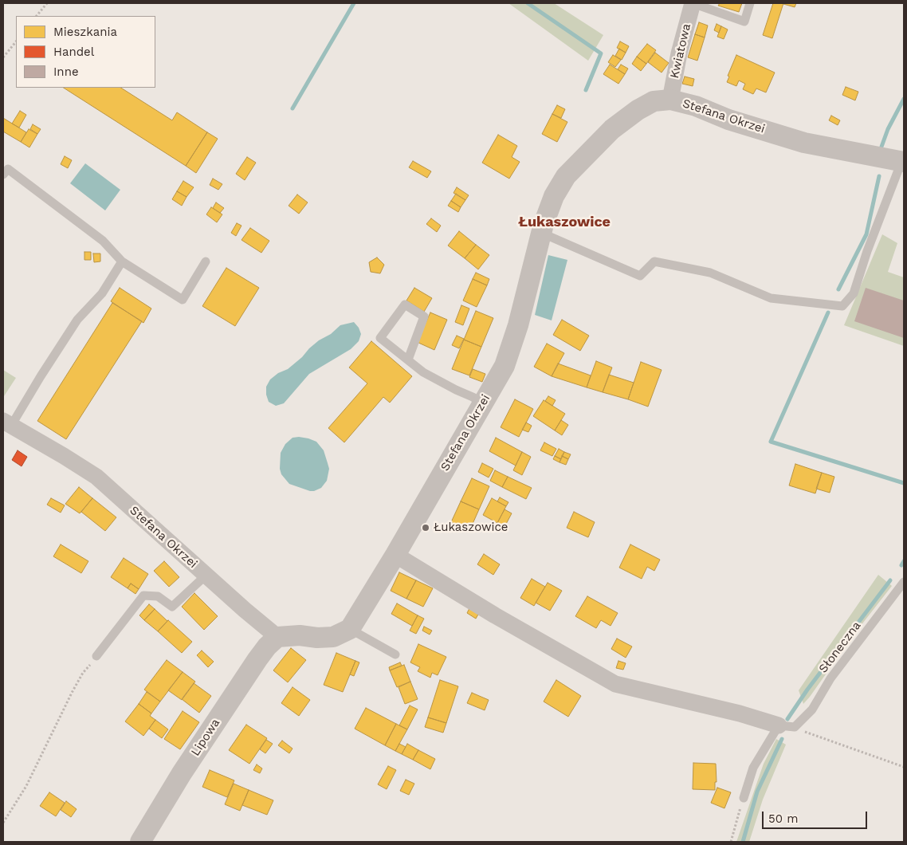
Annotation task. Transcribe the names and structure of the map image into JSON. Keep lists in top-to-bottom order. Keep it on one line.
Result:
{"streets":{"street":["Kwiatowa","Stefana Okrzei","Lipowa"],"lane":["Słoneczna"]},"crossings":[["Kwiatowa","Stefana Okrzei"],["Stefana Okrzei","Lipowa"]],"districts":["Łukaszowice"],"places":["Łukaszowice"],"legend":["Mieszkania","Handel","Inne"],"scale_bar":"50 m"}
